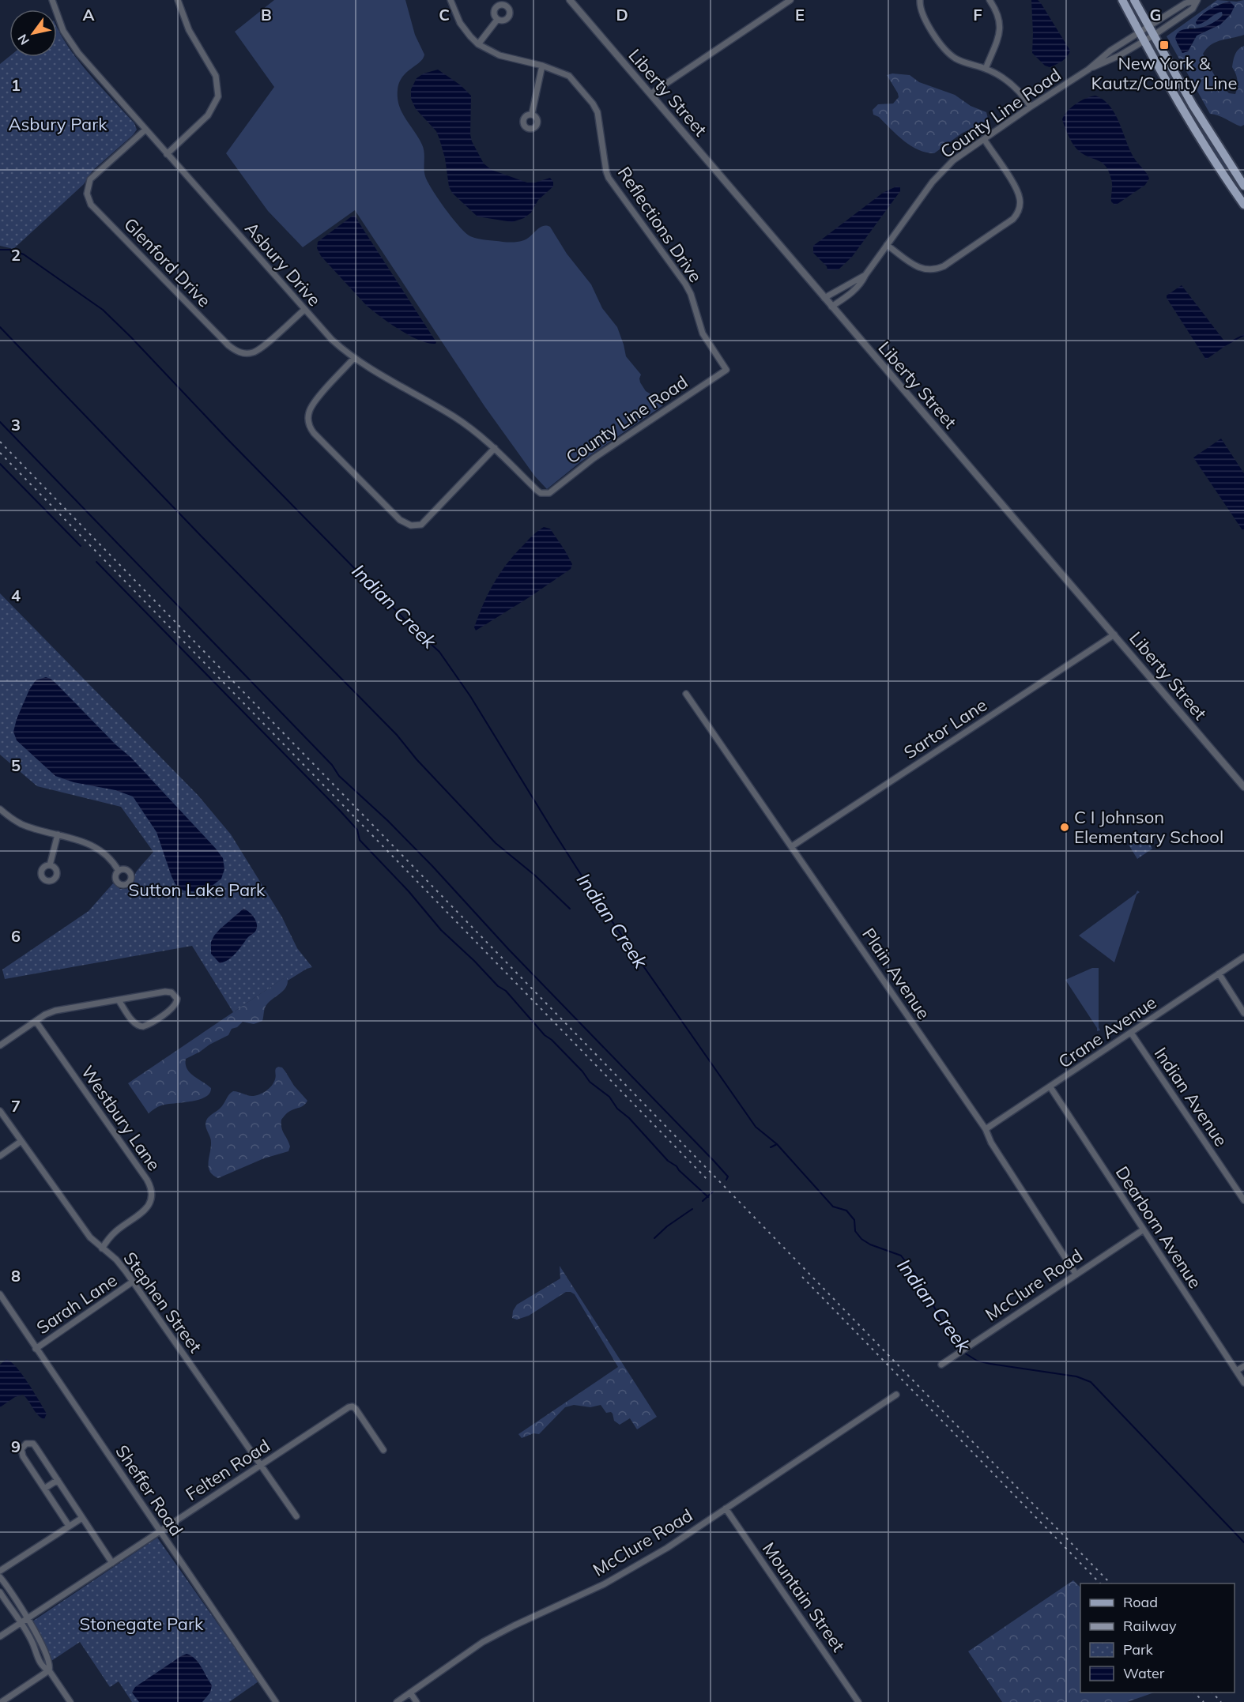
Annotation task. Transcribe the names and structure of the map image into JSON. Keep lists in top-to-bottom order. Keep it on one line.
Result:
{"streets":{"street":["Liberty Street","County Line Road","Reflections Drive","Glenford Drive","Asbury Drive","Sartor Lane","Plain Avenue","Crane Avenue","Indian Avenue","Westbury Lane","Dearborn Avenue","McClure Road","Stephen Street","Sarah Lane","Felten Road","Sheffer Road","Mountain Street"]},"crossings":[["Liberty Street","County Line Road"],["Liberty Street","Sartor Lane"],["County Line Road","Reflections Drive"],["County Line Road","Asbury Drive"],["Glenford Drive","Asbury Drive"],["Sartor Lane","Plain Avenue"],["Plain Avenue","Crane Avenue"],["Plain Avenue","McClure Road"],["Crane Avenue","Indian Avenue"],["Crane Avenue","Dearborn Avenue"],["Westbury Lane","Stephen Street"],["Dearborn Avenue","McClure Road"],["McClure Road","Mountain Street"],["Stephen Street","Sarah Lane"],["Stephen Street","Felten Road"],["Sarah Lane","Sheffer Road"],["Felten Road","Sheffer Road"]],"water":["Indian Creek"],"parks":["Asbury Park","Sutton Lake Park","Stonegate Park"],"places":{"transit":["New York & Kautz/County Line"],"other":["C I Johnson Elementary School"]},"legend":["Road","Railway","Park","Water"],"north":"bottom left","grid":{"columns":["A","B","C","D","E","F","G"],"rows":["1","2","3","4","5","6","7","8","9"]}}
